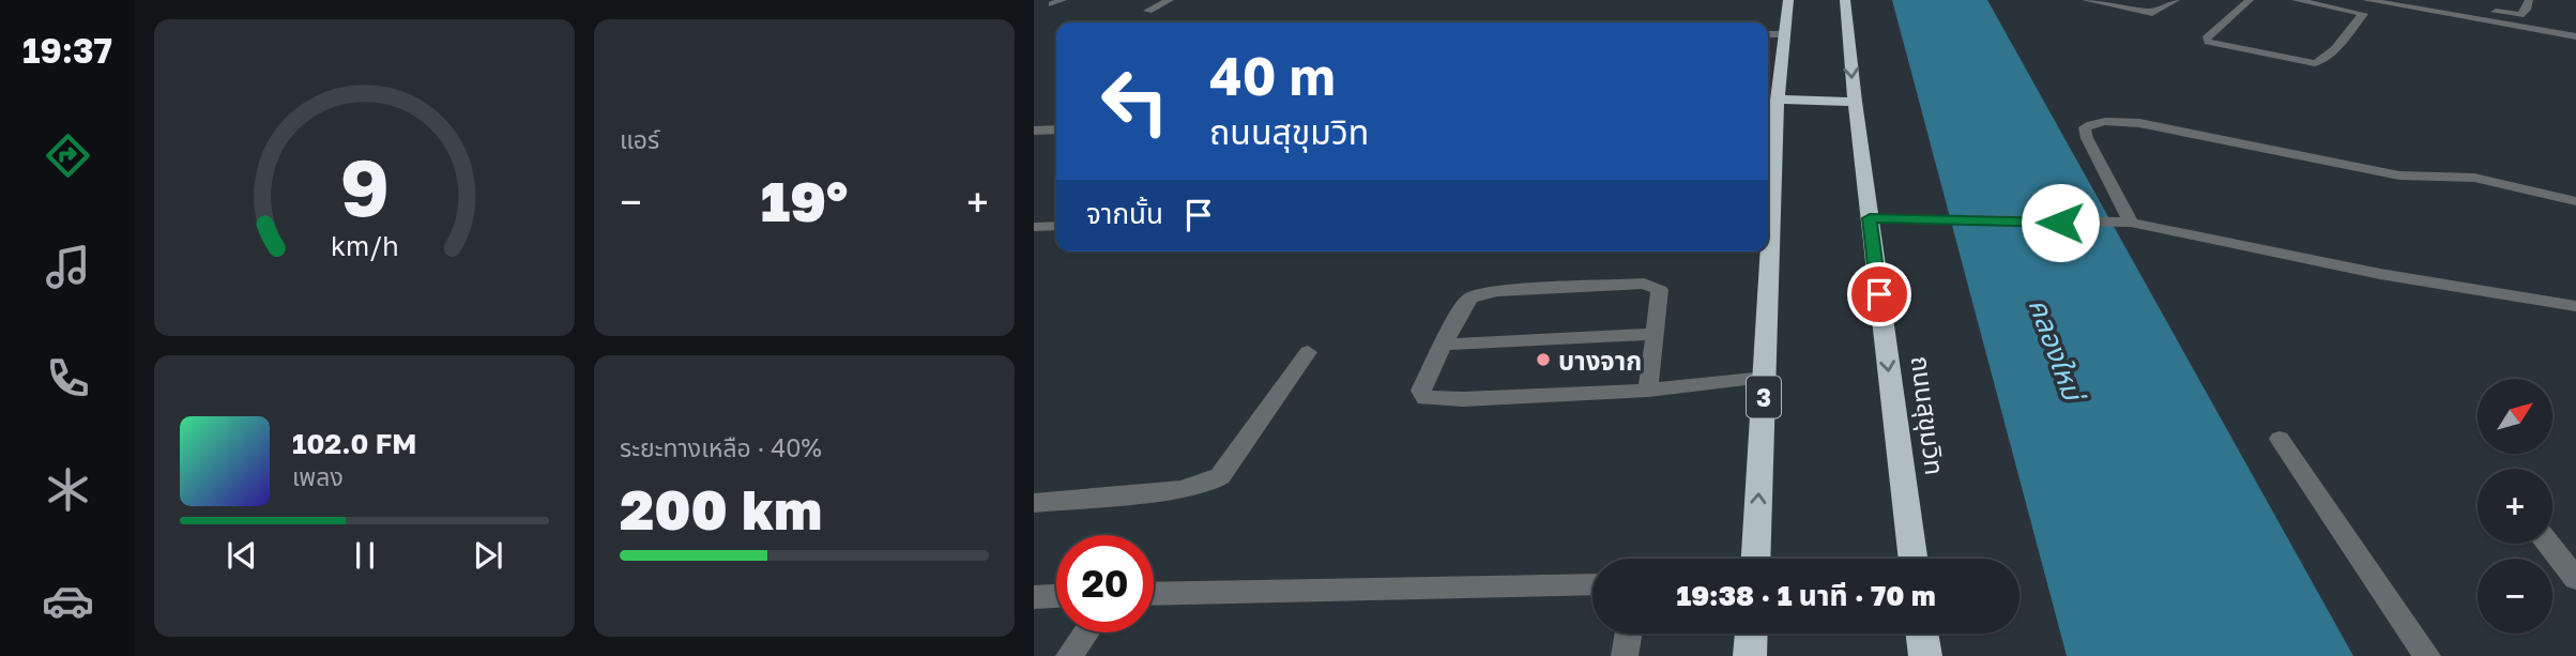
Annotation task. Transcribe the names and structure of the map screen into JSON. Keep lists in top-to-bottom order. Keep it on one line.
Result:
{"streets":{"highway":["3","ถนนสุขุมวิท"]},"water":["คลองใหม่"],"places":["บางจาก"],"north":"top right","page":{"tabs":"19:37","tile":["แอร์",["ระยะทางเหลือ · 40%","200 km"]],"turn":["40 m","ถนนสุขุมวิท"],"heat":["−","19°","+"],"then":"จากนั้น","map_buttons":["+","−"],"song":["102.0 FM","เพลง"],"limit":"20","trip":"19:38 · 1 นาที · 70 m","gauge":["9","km/h"]}}
